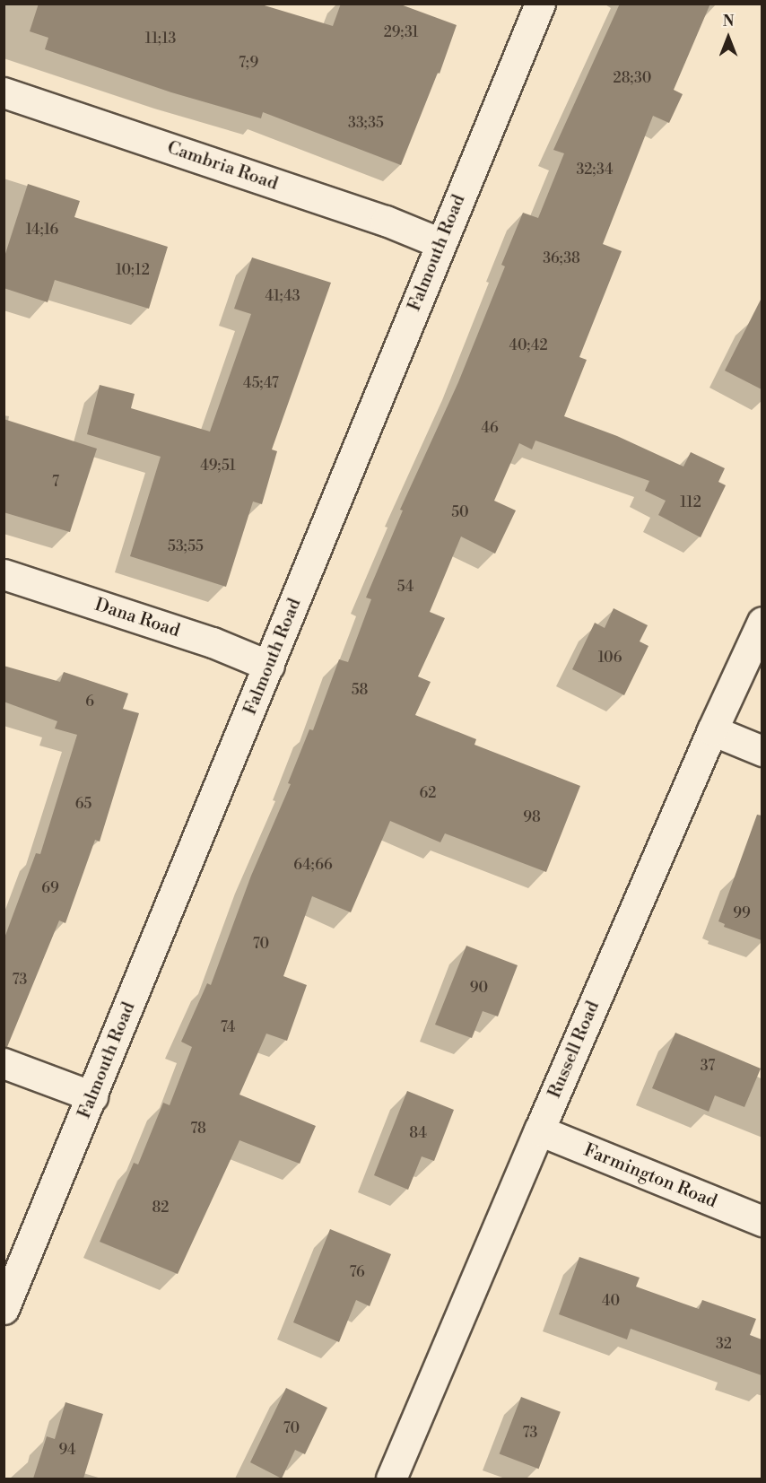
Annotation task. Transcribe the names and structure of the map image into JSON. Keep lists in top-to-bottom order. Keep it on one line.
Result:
{"streets":{"street":["Cambria Road","Falmouth Road","Dana Road","Russell Road","Farmington Road"]},"crossings":[["Cambria Road","Falmouth Road"],["Falmouth Road","Dana Road"],["Russell Road","Farmington Road"]],"house_numbers":["29;31","11;13","7;9","28;30","33;35","32;34","14;16","36;38","10;12","41;43","40;42","45;47","46","49;51","7","112","50","53;55","54","106","58","6","62","65","98","64;66","69","99","70","73","90","74","37","78","84","82","76","40","32","70","73","94"],"north":"top"}
